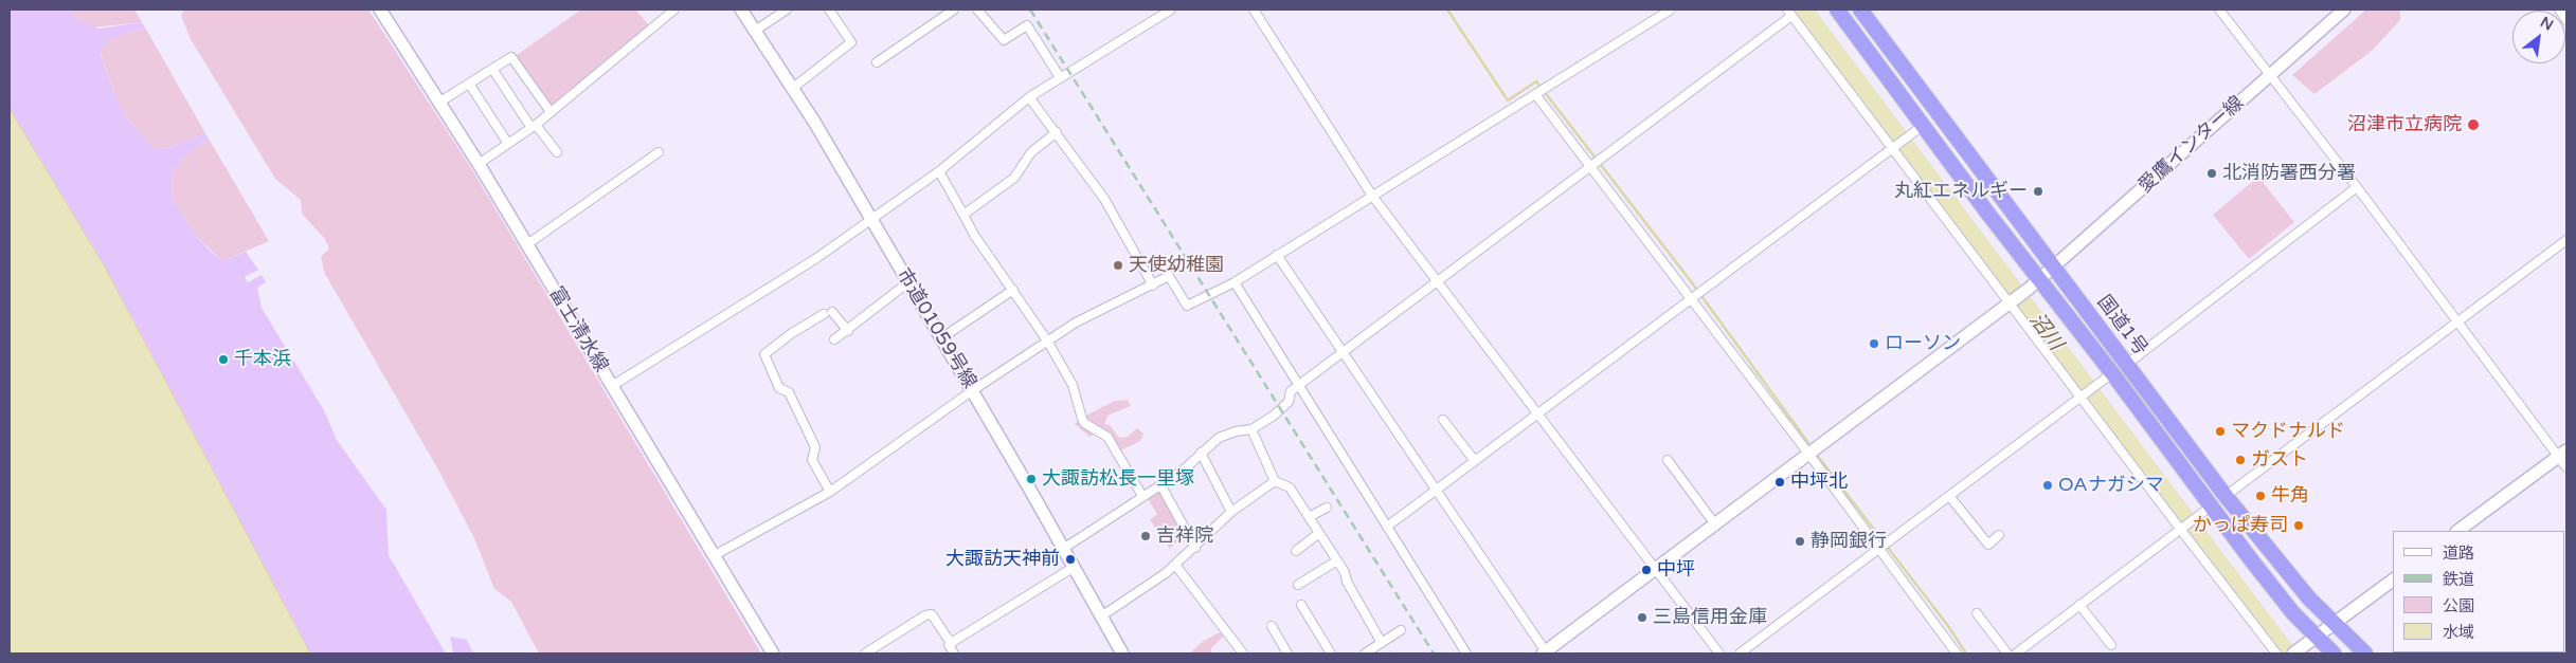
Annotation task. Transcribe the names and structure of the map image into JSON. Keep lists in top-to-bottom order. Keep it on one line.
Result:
{"streets":{"highway":["国道1号"],"street":["愛鷹インター線","市道01059号線","富士清水線"]},"crossings":[["愛鷹インター線","国道1号"]],"water":["沼川"],"places":["沼津市立病院","北消防署西分署","丸紅エネルギー","天使幼稚園","ローソン","千本浜","マクドナルド","ガスト","大諏訪松長一里塚","中坪北","OAナガシマ","牛角","かっぱ寿司","吉祥院","静岡銀行","大諏訪天神前","中坪","三島信用金庫"],"legend":["道路","鉄道","公園","水域"],"north":"top right"}
